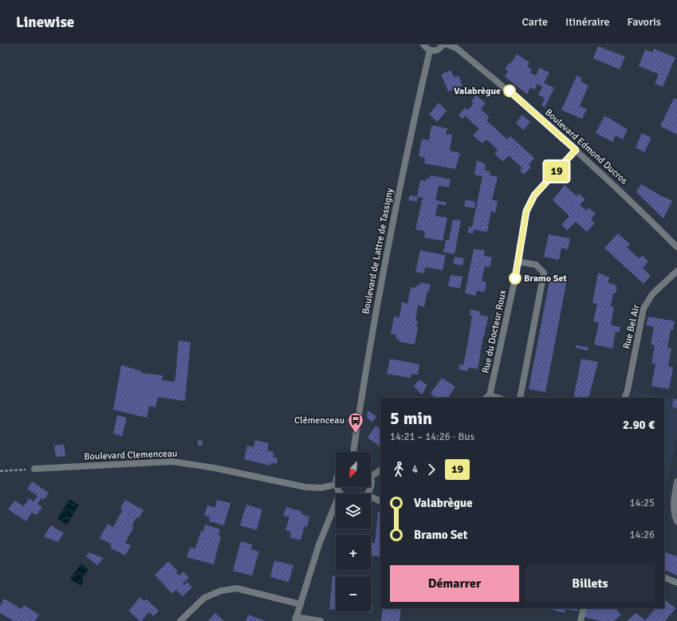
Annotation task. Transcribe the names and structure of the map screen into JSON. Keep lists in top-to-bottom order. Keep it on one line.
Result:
{"streets":{"street":["Boulevard Edmond Ducros","Boulevard de Lattre de Tassigny","Rue Bel Air","Rue du Docteur Roux","Boulevard Clemenceau"]},"crossings":[["Boulevard Edmond Ducros","Rue du Docteur Roux"]],"places":{"other":["Valabrègue","Bramo Set"],"bus stop":["Clémenceau"]},"lines":["bus line 19"],"north":"bottom left","page":{"header":"Linewise","nav":["Carte","Itinéraire","Favoris"],"on_map":"19","heading":["5 min","14:21 – 14:26 · Bus","2.90 €"],"map_buttons":["+","−"],"legs":["4","19"],"list":[{"name":"Valabrègue","value":"14:25"},{"name":"Bramo Set","value":"14:26"}],"buttons":["Démarrer","Billets"]}}
